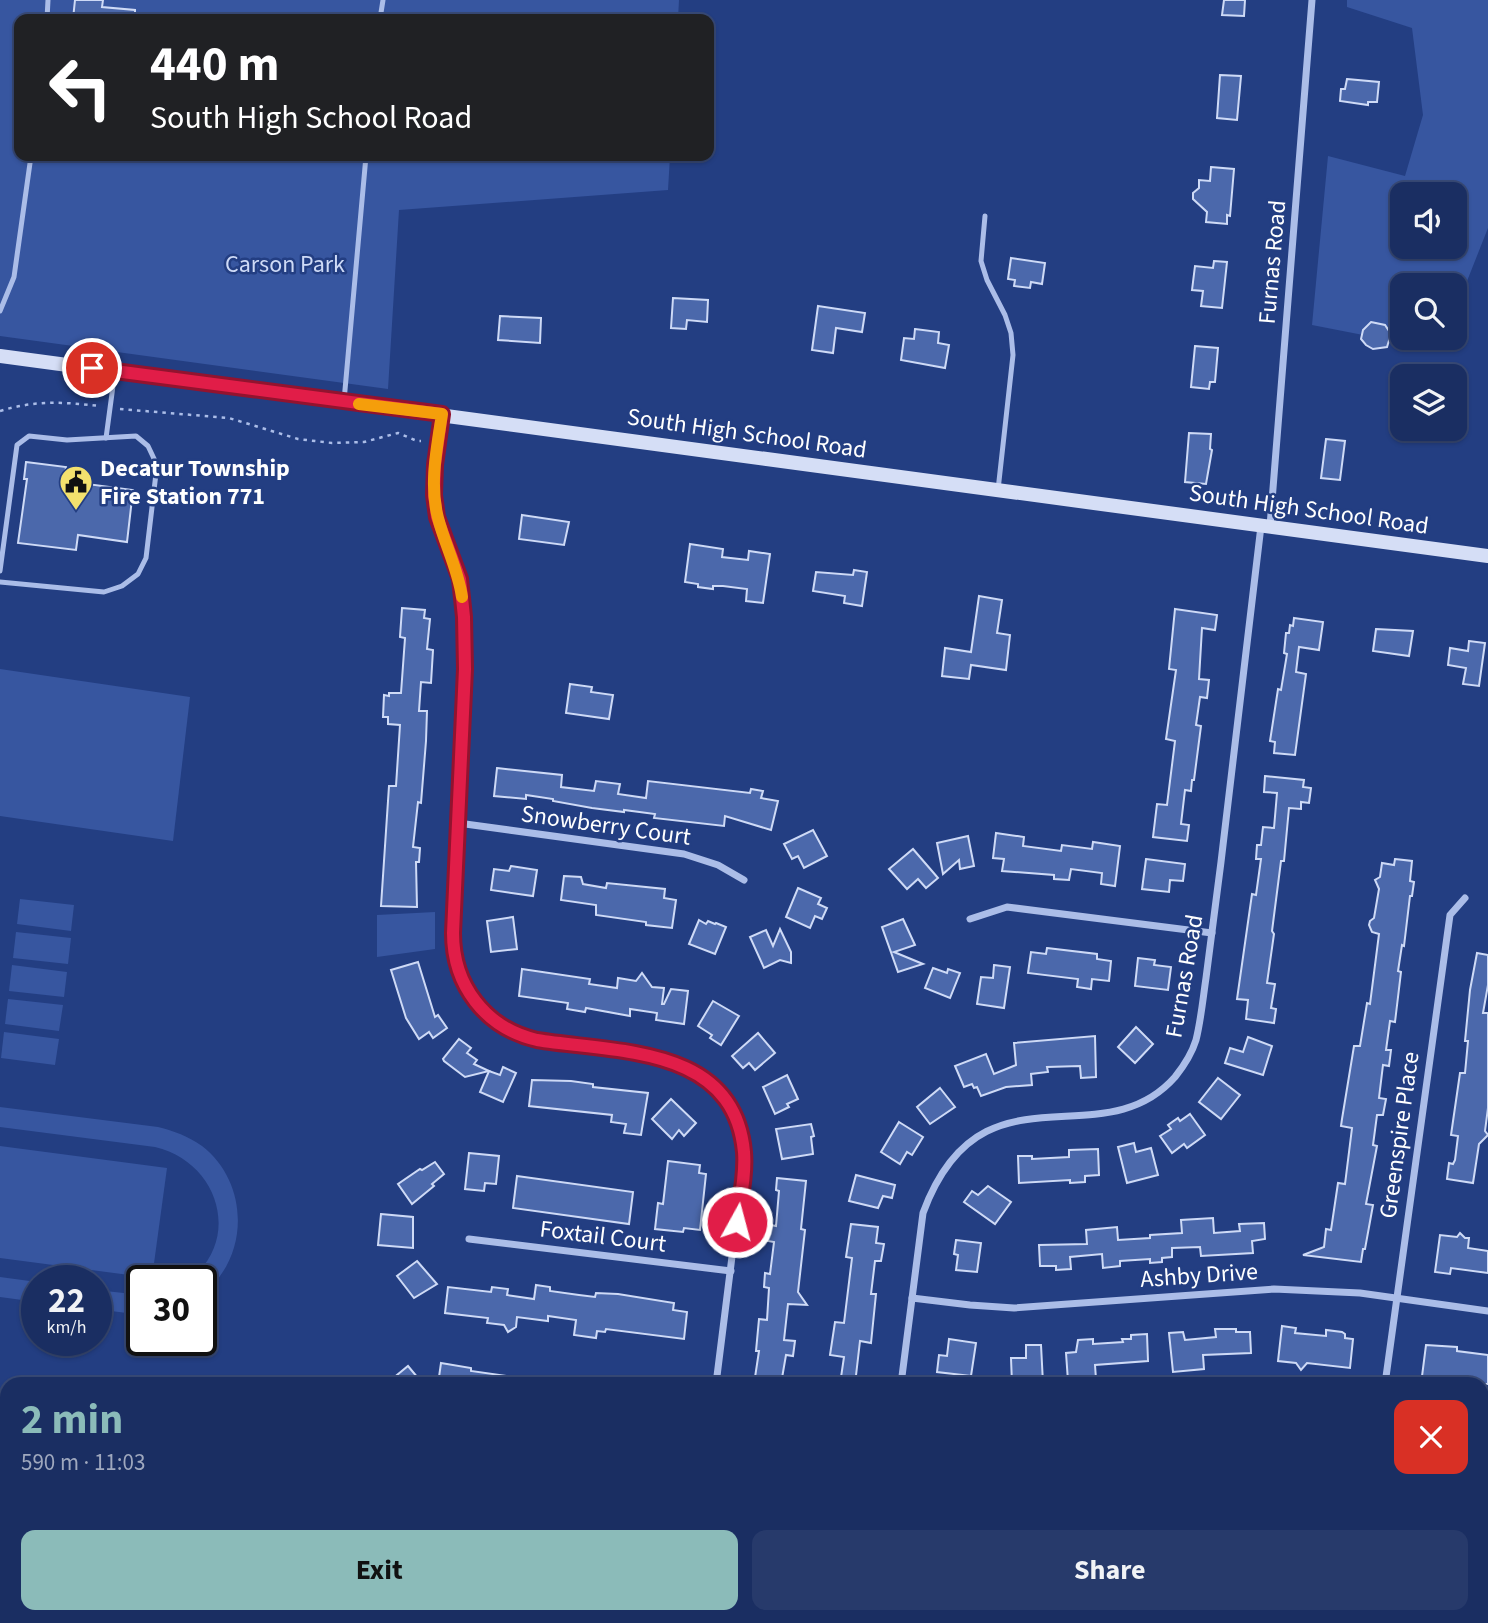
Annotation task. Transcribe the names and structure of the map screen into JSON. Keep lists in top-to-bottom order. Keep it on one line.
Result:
{"streets":{"main road":["South High School Road"],"street":["Furnas Road","Snowberry Court","Greenspire Place","Foxtail Court","Ashby Drive"]},"crossings":[["Furnas Road","South High School Road"],["Furnas Road","Ashby Drive"],["Greenspire Place","Ashby Drive"]],"parks":["Carson Park"],"places":{"public building":["Decatur Township Fire Station 771"]},"page":{"turn":["440 m","South High School Road"],"speed":"22 km/h","limit":"30","heading":["2 min","590 m · 11:03"],"buttons":["Exit","Share"]}}
